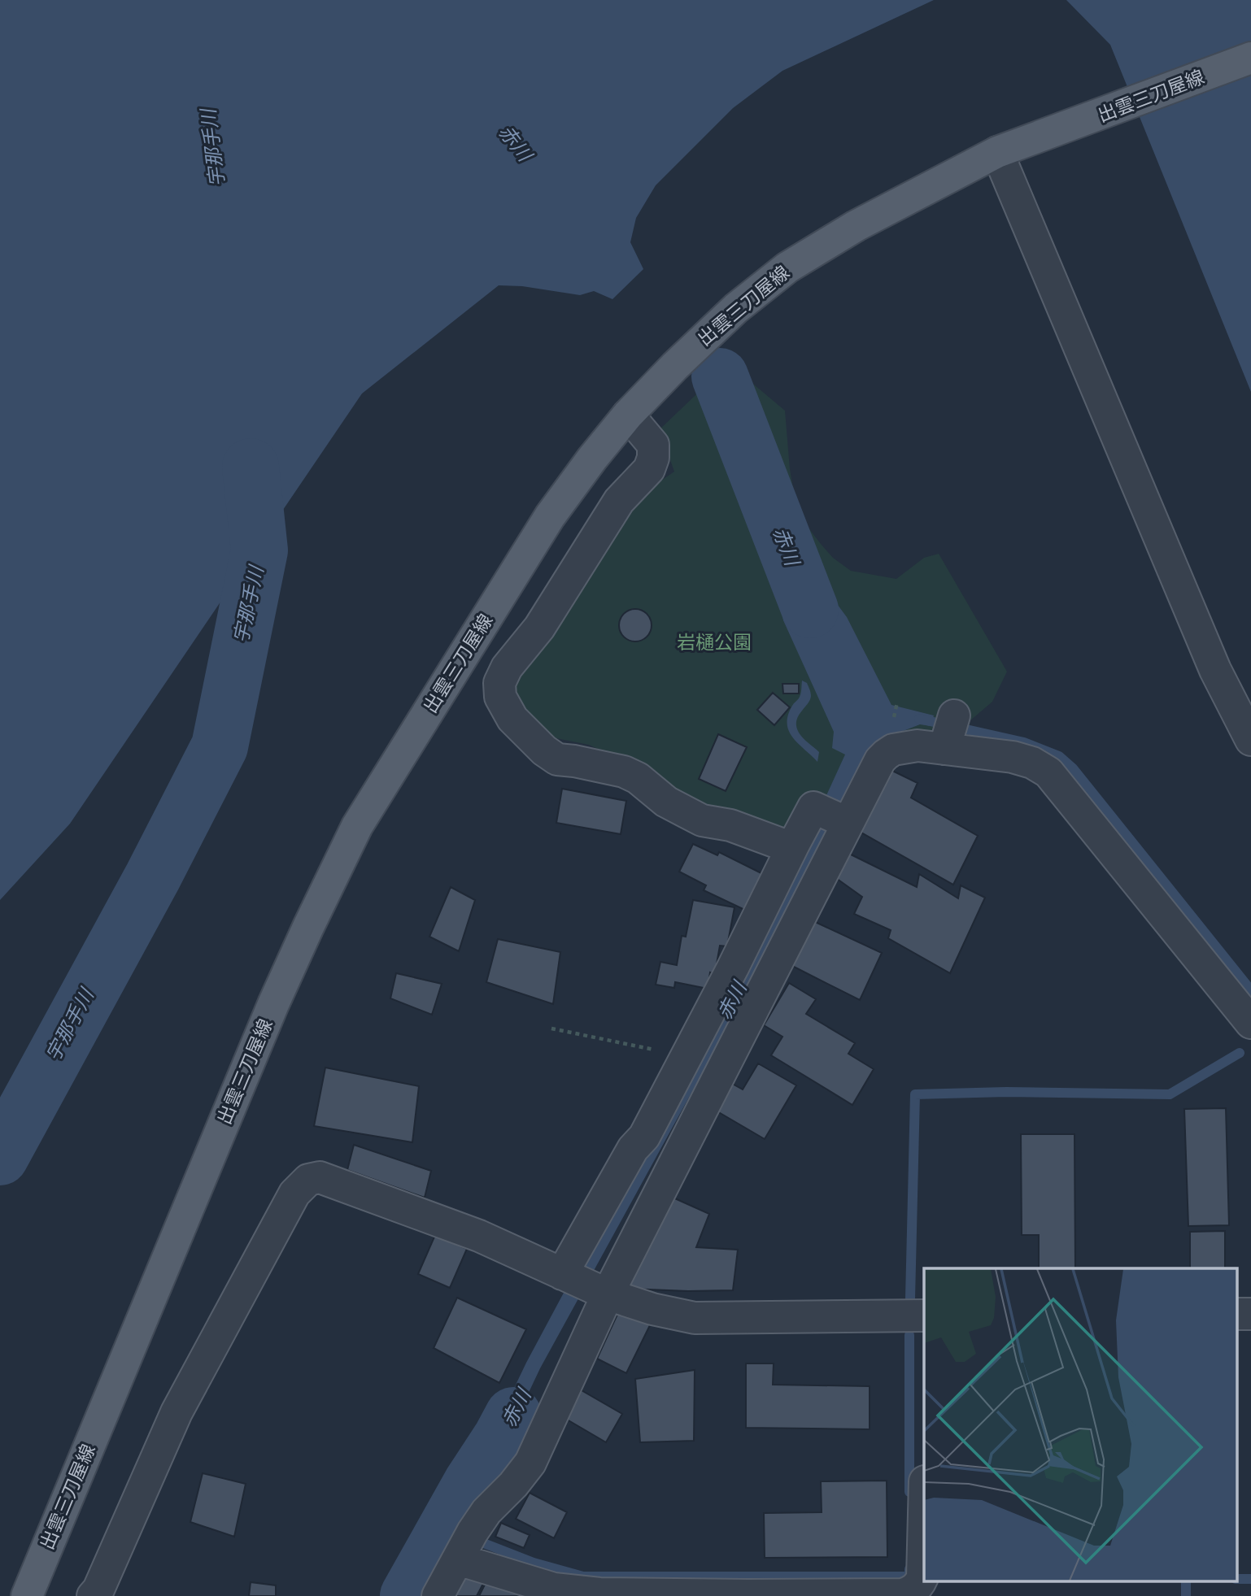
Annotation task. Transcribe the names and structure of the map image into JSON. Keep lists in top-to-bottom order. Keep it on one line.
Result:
{"streets":{"main road":["出雲三刀屋線"]},"water":["赤川","宇那手川"],"parks":["岩樋公園"]}
